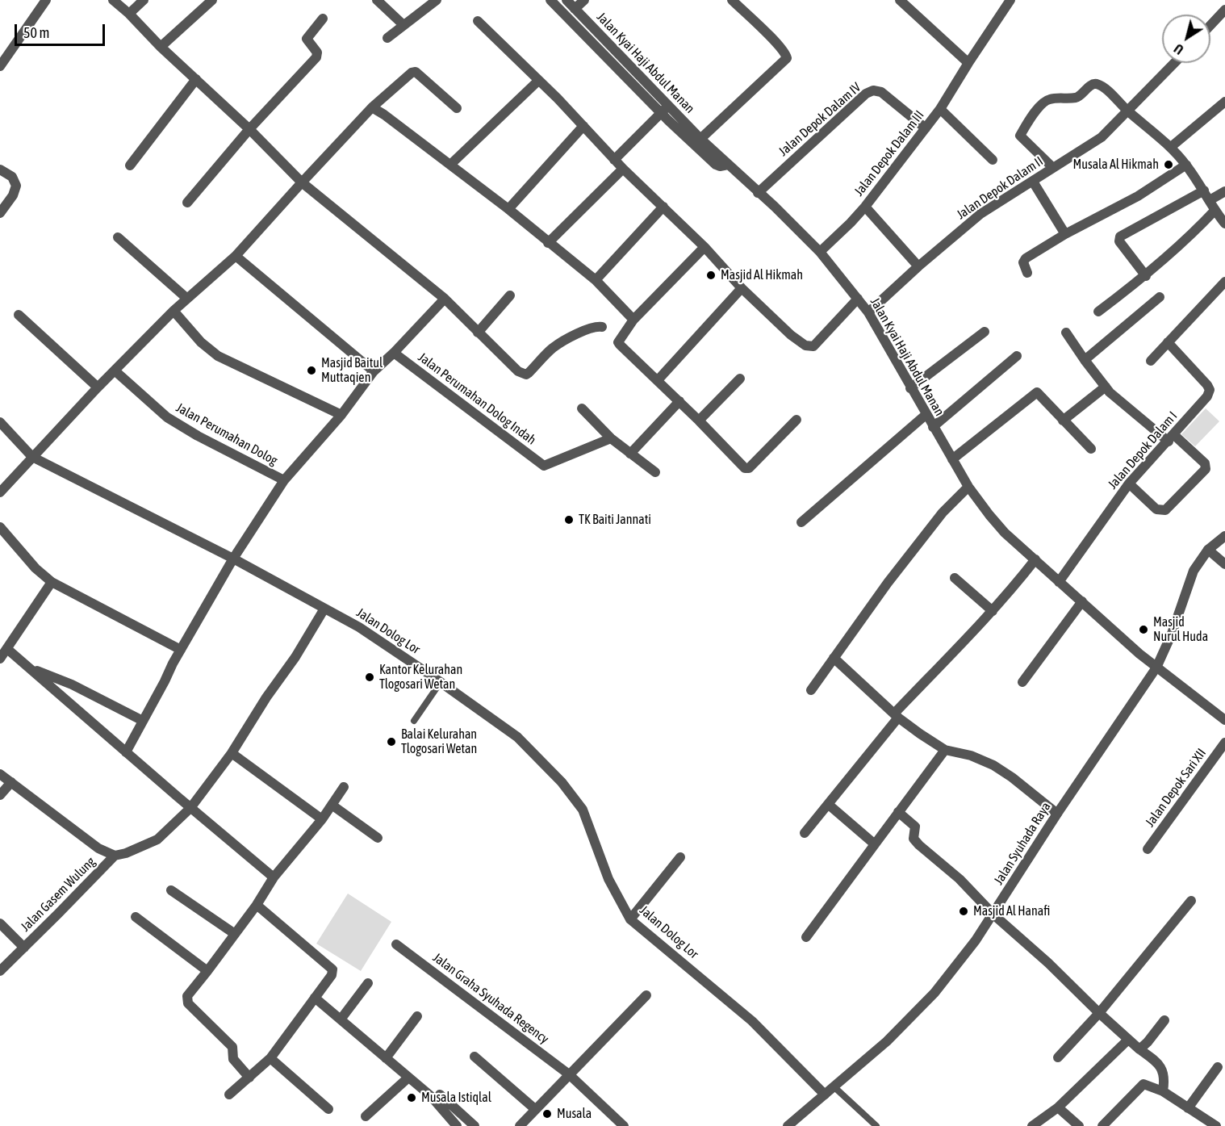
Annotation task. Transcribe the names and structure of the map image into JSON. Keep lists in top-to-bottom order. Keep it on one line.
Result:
{"streets":{"street":["Jalan Kyai Haji Abdul Manan","Jalan Depok Dalam IV","Jalan Depok Dalam III","Jalan Depok Dalam II","Jalan Perumahan Dolog Indah","Jalan Perumahan Dolog","Jalan Depok Dalam I","Jalan Dolog Lor","Jalan Depok Sari XII","Jalan Syuhada Raya","Jalan Gasem Wulung","Jalan Graha Syuhada Regency"]},"crossings":[["Jalan Kyai Haji Abdul Manan","Jalan Depok Dalam IV"],["Jalan Kyai Haji Abdul Manan","Jalan Depok Dalam III"],["Jalan Kyai Haji Abdul Manan","Jalan Depok Dalam II"],["Jalan Kyai Haji Abdul Manan","Jalan Depok Dalam I"],["Jalan Kyai Haji Abdul Manan","Jalan Syuhada Raya"],["Jalan Depok Dalam IV","Jalan Depok Dalam III"],["Jalan Dolog Lor","Jalan Syuhada Raya"]],"places":["Musala Al Hikmah","Masjid Al Hikmah","Masjid Baitul Muttaqien","TK Baiti Jannati","Masjid Nurul Huda","Kantor Kelurahan Tlogosari Wetan","Balai Kelurahan Tlogosari Wetan","Masjid Al Hanafi","Musala Istiqlal","Musala"],"scale_bar":"50 m","north":"bottom left"}
